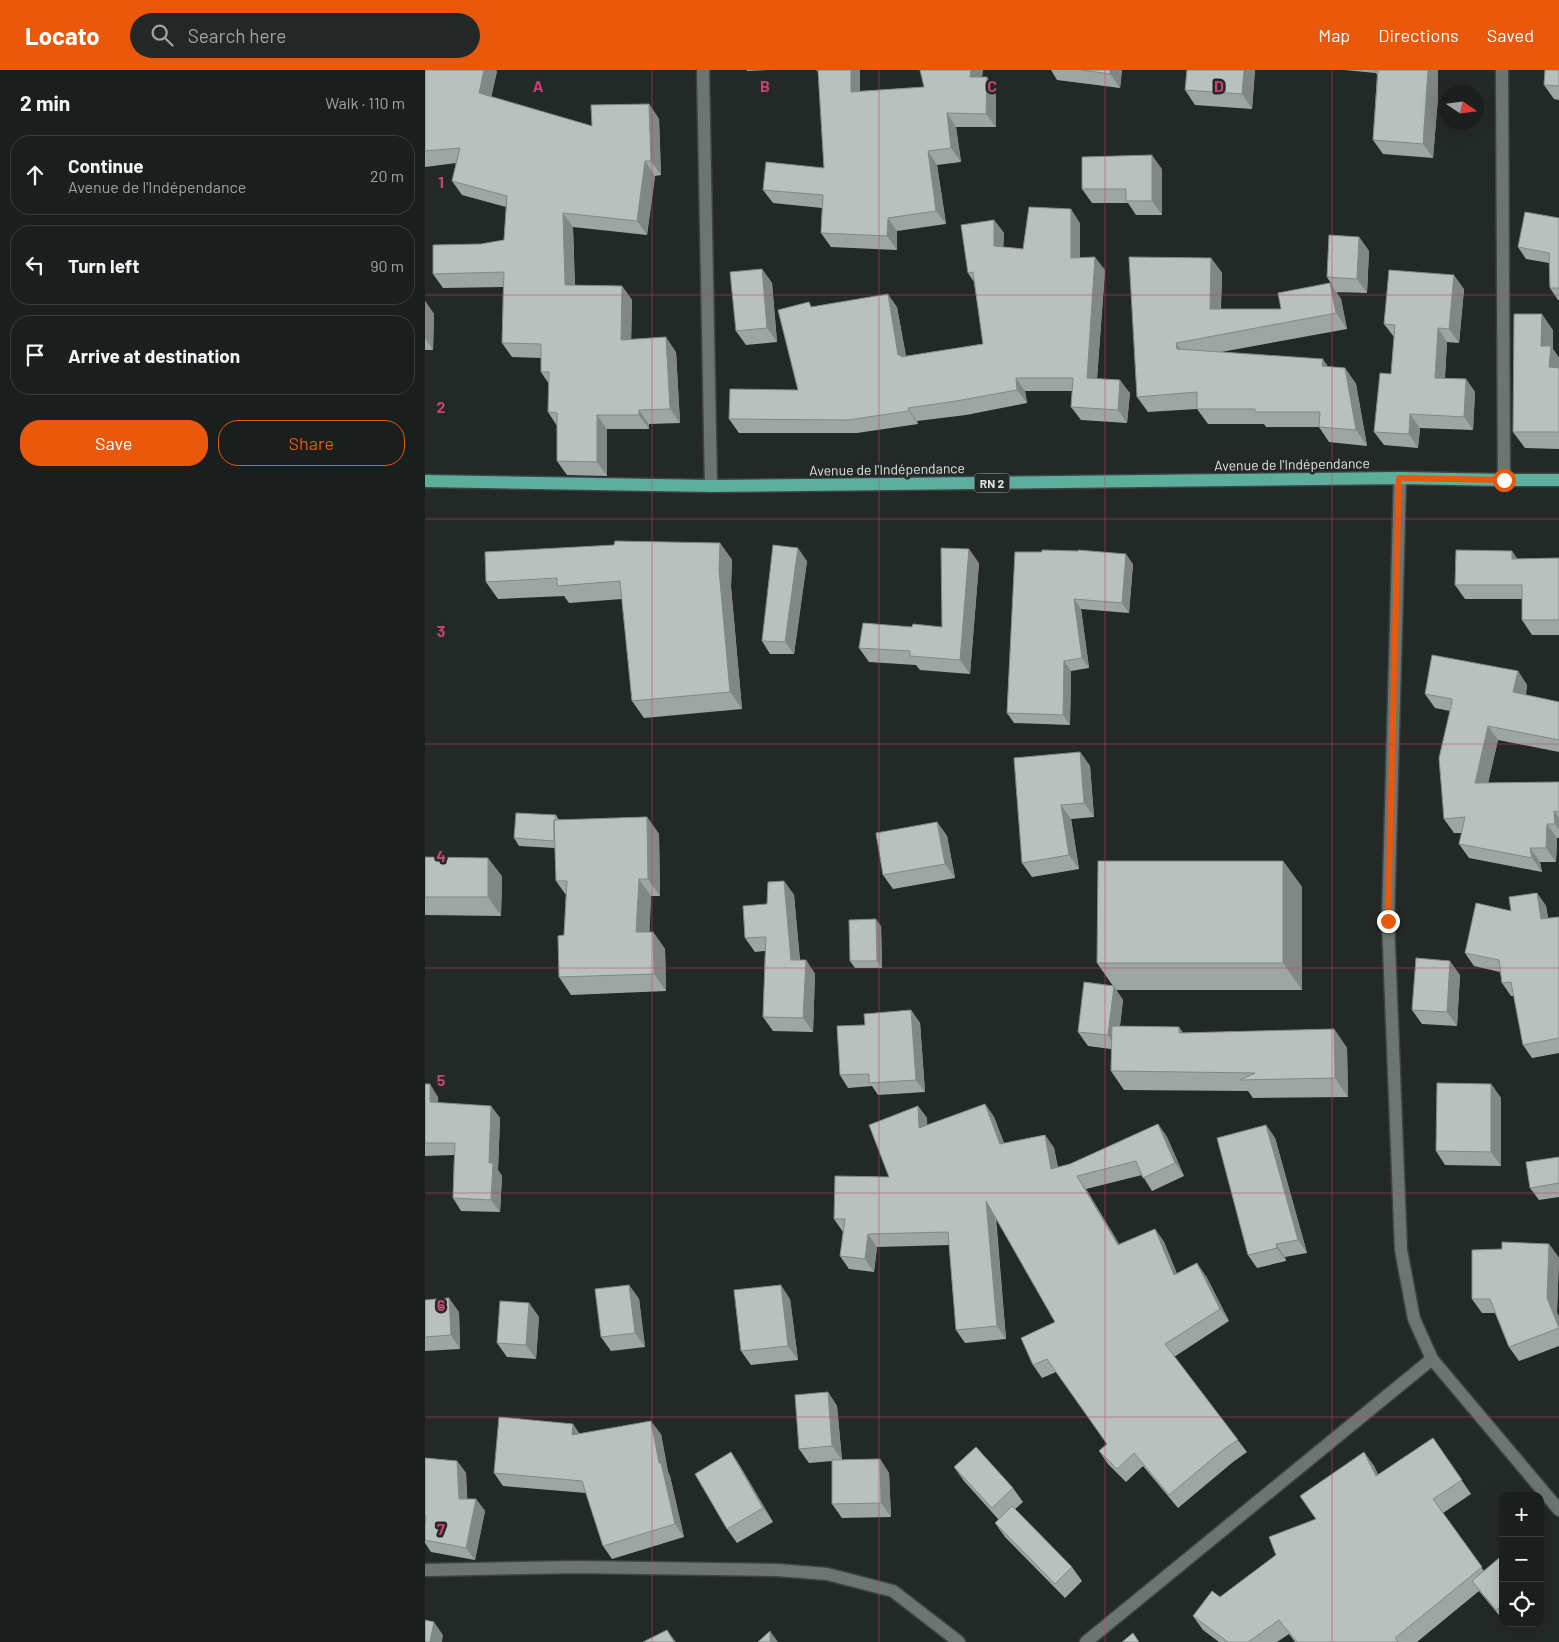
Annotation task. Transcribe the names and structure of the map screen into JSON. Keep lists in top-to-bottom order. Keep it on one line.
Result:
{"streets":{"main road":["Avenue de l'Indépendance","RN 2"]},"north":"right","page":{"header":"Locato","search":"Search here","nav":["Map","Directions","Saved"],"heading":["2 min","Walk · 110 m"],"list":[["Continue","Avenue de l'Indépendance","20 m"],["Turn left","90 m"],"Arrive at destination"],"buttons":["Save","Share"],"map_buttons":["+","−"]},"grid":{"columns":["A","B","C","D"],"rows":["1","2","3","4","5","6","7"]}}
